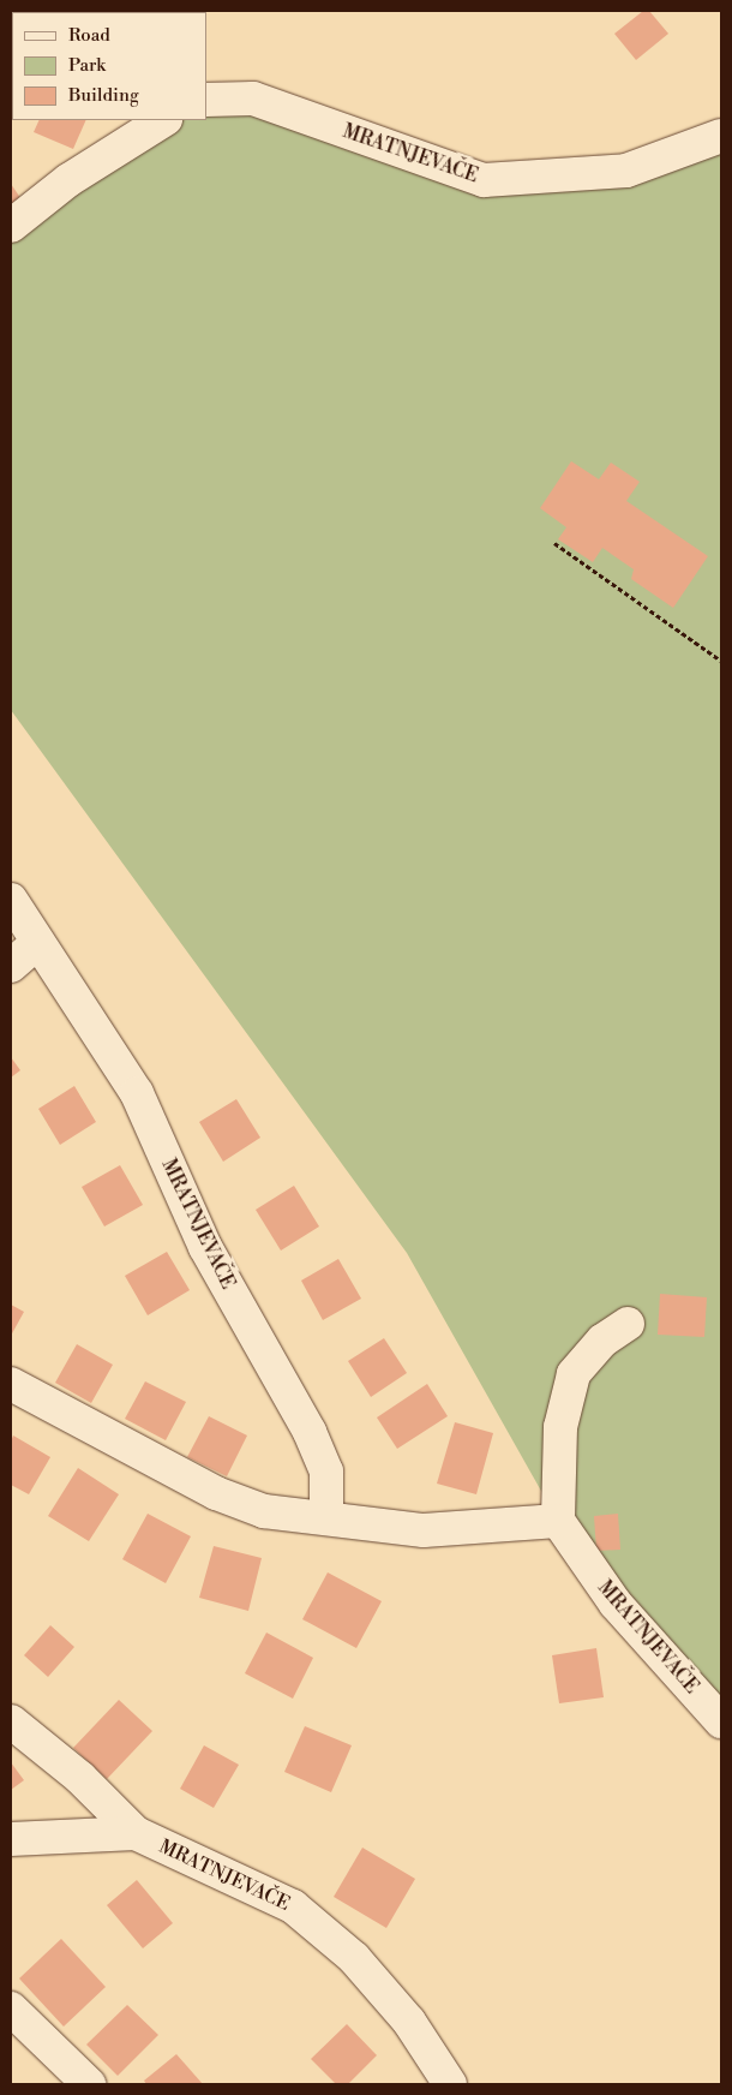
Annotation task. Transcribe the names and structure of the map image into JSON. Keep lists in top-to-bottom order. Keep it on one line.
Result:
{"streets":{"street":["MRATNJEVAČE"]},"legend":["Road","Park","Building"]}
